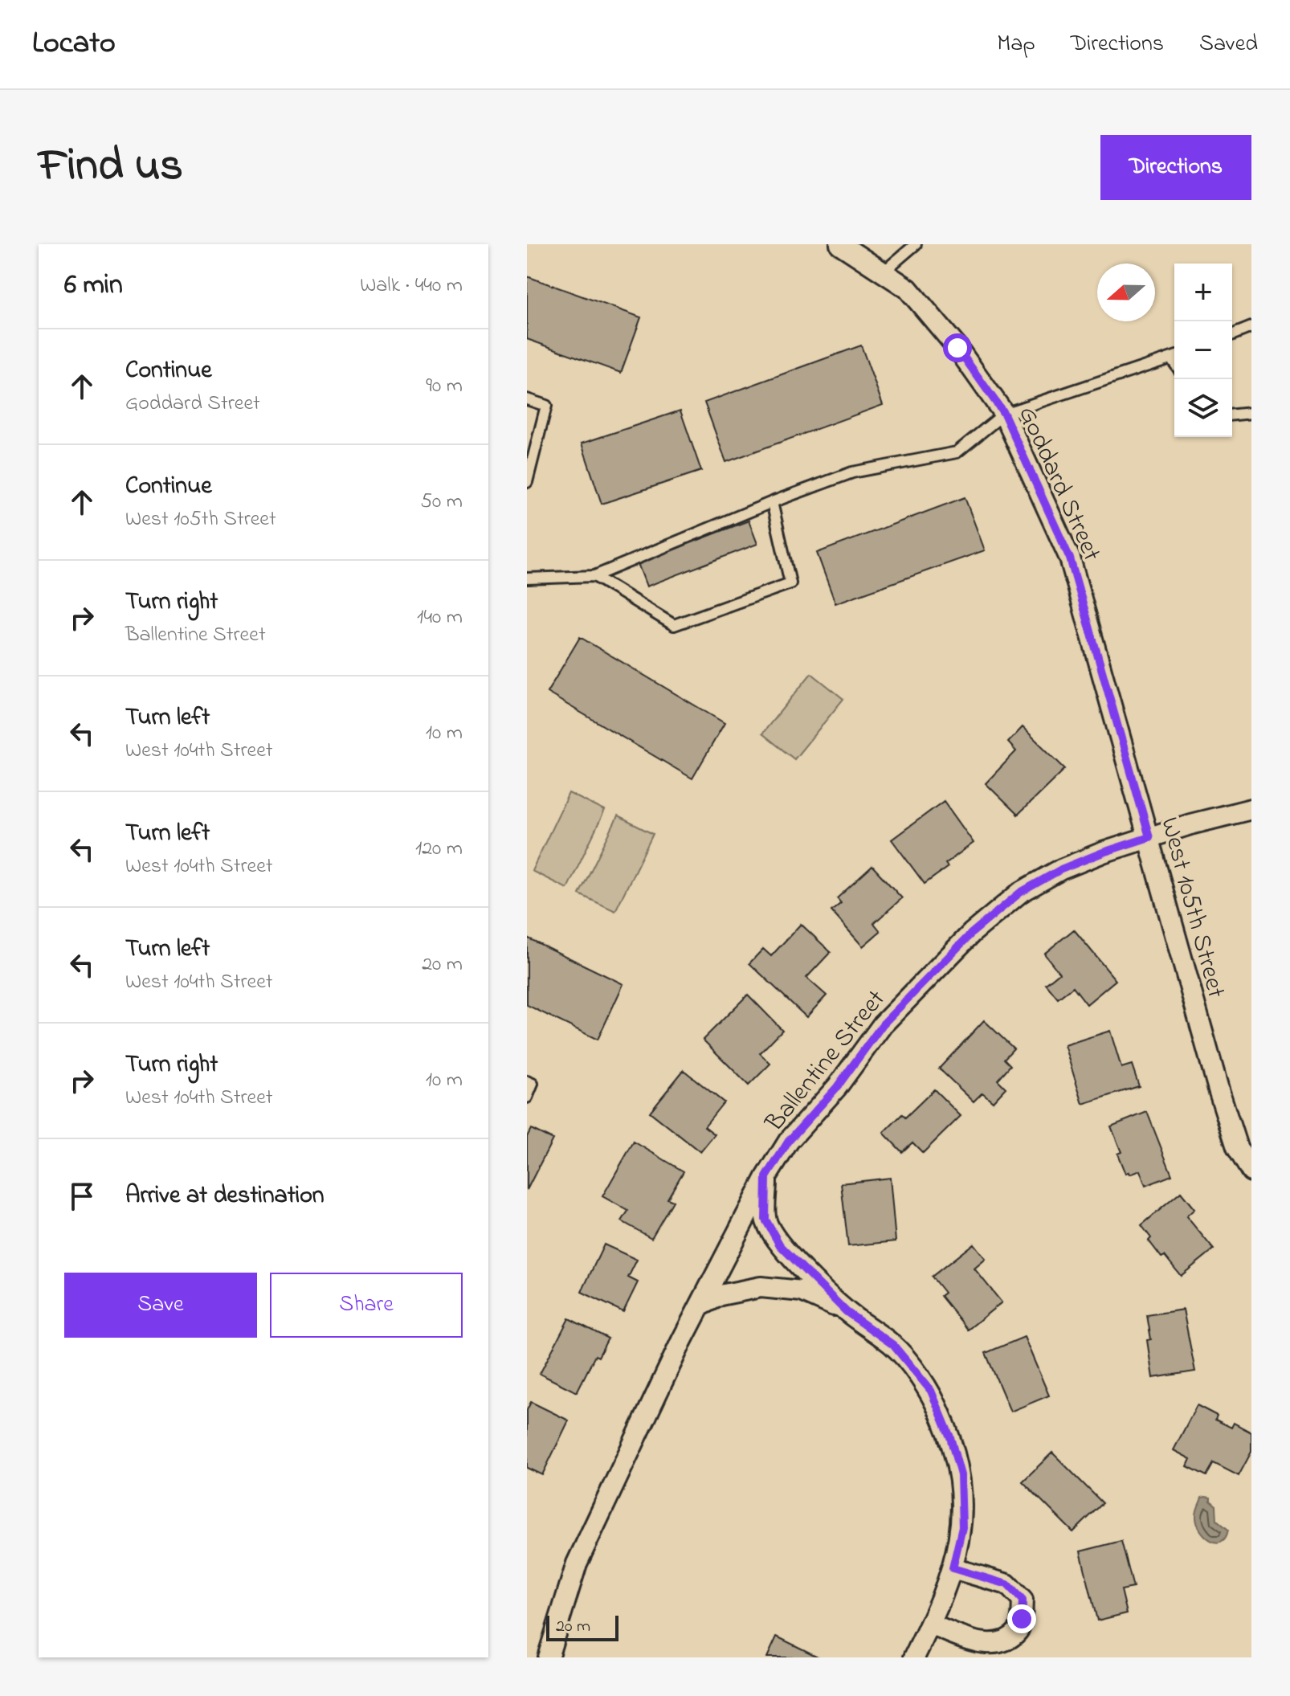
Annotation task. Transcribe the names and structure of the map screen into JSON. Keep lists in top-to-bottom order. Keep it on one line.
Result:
{"streets":{"street":["Goddard Street","West 105th Street","Ballentine Street"]},"crossings":[["Goddard Street","West 105th Street"],["West 105th Street","Ballentine Street"]],"scale_bar":"20 m","north":"left","page":{"header":"Locato","nav":["Map","Directions","Saved"],"title":"Find us","buttons":["Directions",["Save","Share"]],"heading":["6 min","Walk · 440 m"],"map_buttons":["+","−"],"list":[["Continue","Goddard Street","90 m"],["Continue","West 105th Street","50 m"],["Turn right","Ballentine Street","140 m"],["Turn left","West 104th Street","10 m"],["Turn left","West 104th Street","120 m"],["Turn left","West 104th Street","20 m"],["Turn right","West 104th Street","10 m"],"Arrive at destination"],"scale":"20 m"}}
